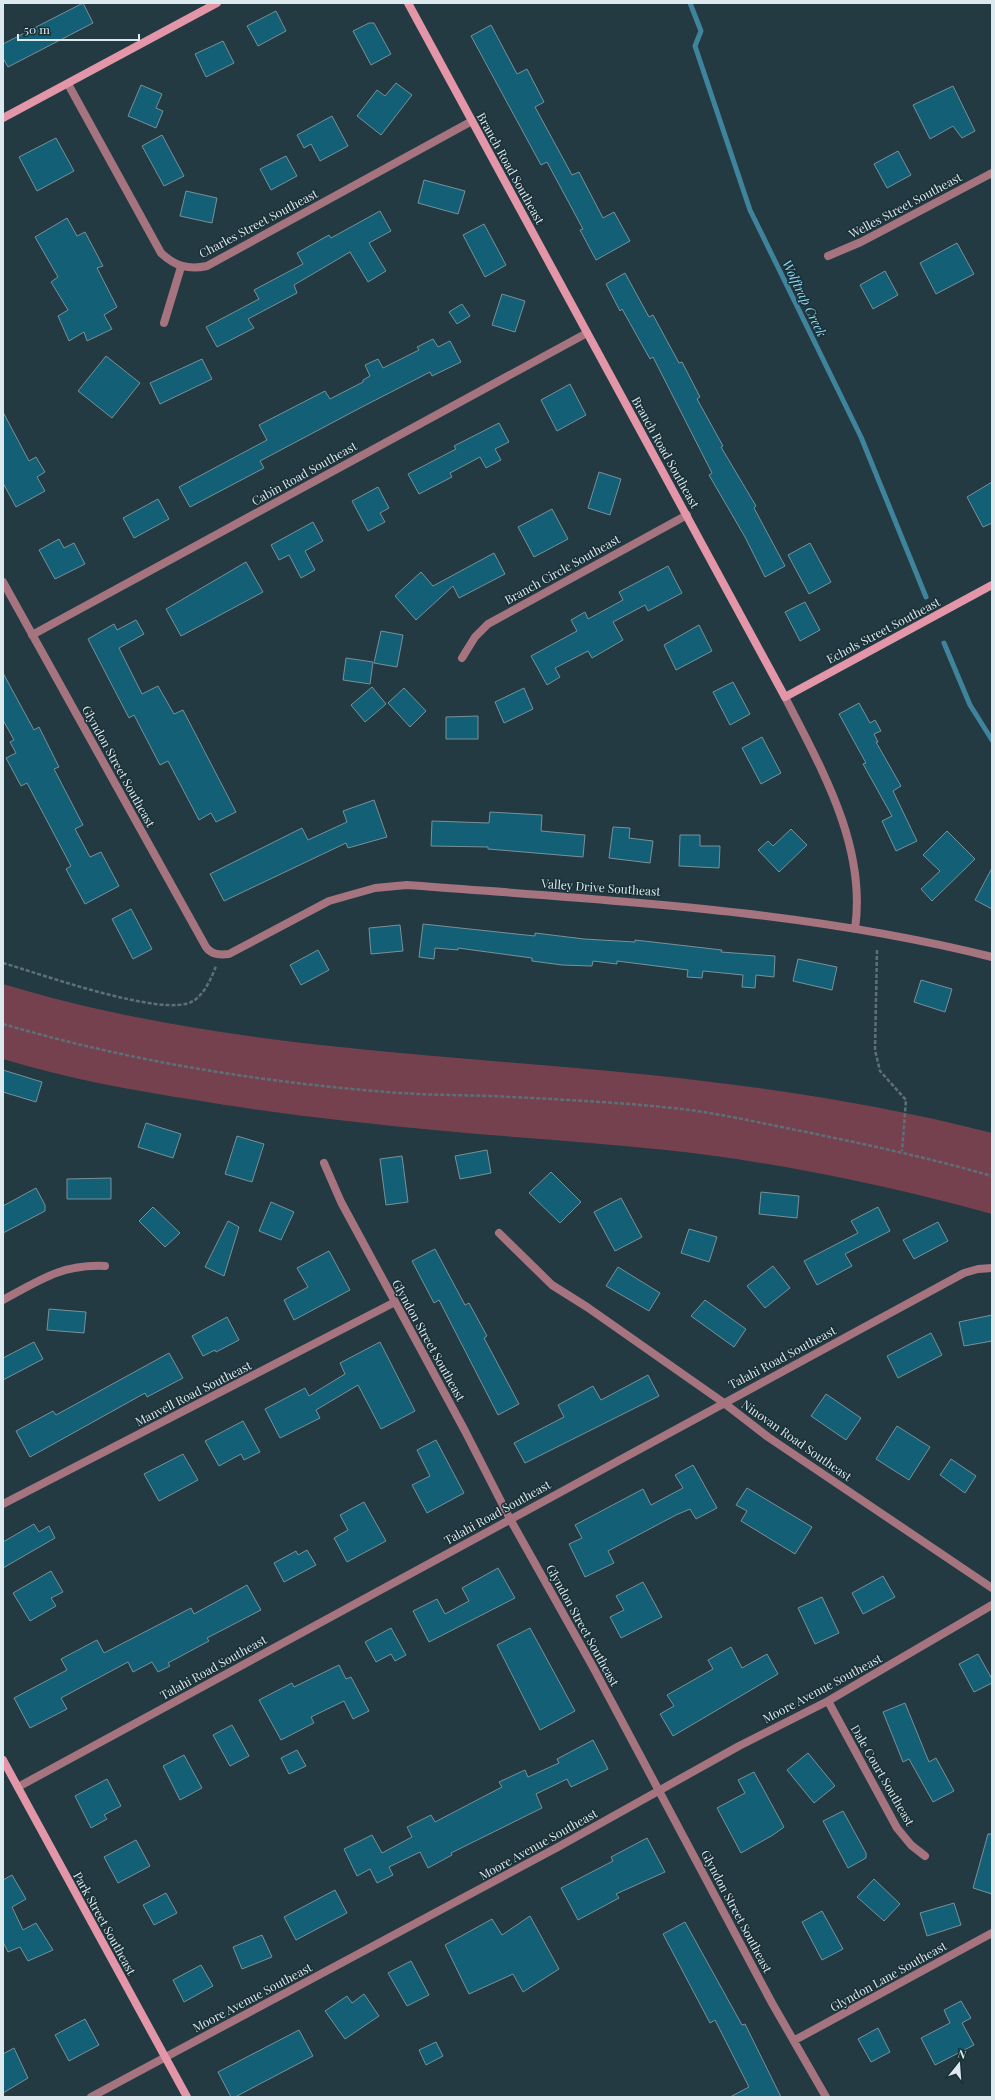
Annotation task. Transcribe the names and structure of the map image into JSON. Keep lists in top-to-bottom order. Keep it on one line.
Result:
{"streets":{"street":["Branch Road Southeast","Welles Street Southeast","Charles Street Southeast","Cabin Road Southeast","Branch Circle Southeast","Echols Street Southeast","Glyndon Street Southeast","Valley Drive Southeast","Talahi Road Southeast","Manvell Road Southeast","Ninovan Road Southeast","Moore Avenue Southeast","Dale Court Southeast","Park Street Southeast","Glyndon Lane Southeast"]},"crossings":[["Branch Road Southeast","Charles Street Southeast"],["Branch Road Southeast","Cabin Road Southeast"],["Branch Road Southeast","Branch Circle Southeast"],["Branch Road Southeast","Echols Street Southeast"],["Branch Road Southeast","Valley Drive Southeast"],["Cabin Road Southeast","Glyndon Street Southeast"],["Glyndon Street Southeast","Valley Drive Southeast"],["Glyndon Street Southeast","Talahi Road Southeast"],["Glyndon Street Southeast","Manvell Road Southeast"],["Glyndon Street Southeast","Moore Avenue Southeast"],["Glyndon Street Southeast","Glyndon Lane Southeast"],["Talahi Road Southeast","Ninovan Road Southeast"],["Talahi Road Southeast","Park Street Southeast"],["Moore Avenue Southeast","Dale Court Southeast"],["Moore Avenue Southeast","Park Street Southeast"]],"water":["Wolftrap Creek"],"scale_bar":"50 m","north":"top"}
